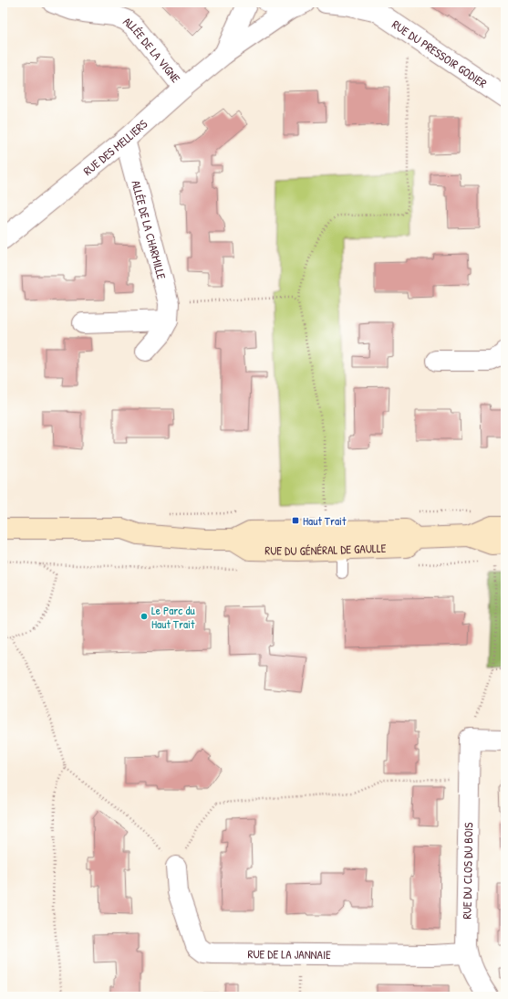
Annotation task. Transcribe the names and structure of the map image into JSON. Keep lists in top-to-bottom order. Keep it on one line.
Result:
{"streets":{"main road":["RUE DU GÉNÉRAL DE GAULLE"],"street":["ALLÉE DE LA VIGNE","RUE DU PRESSOIR GODIER","RUE DES MELLIERS","ALLÉE DE LA CHARMILLE","RUE DU CLOS DU BOIS","RUE DE LA JANNAIE"]},"crossings":[["ALLÉE DE LA VIGNE","RUE DES MELLIERS"],["RUE DES MELLIERS","ALLÉE DE LA CHARMILLE"],["RUE DU CLOS DU BOIS","RUE DE LA JANNAIE"]],"places":{"transit":["Haut Trait"],"other":["Le Parc du Haut Trait"]}}
